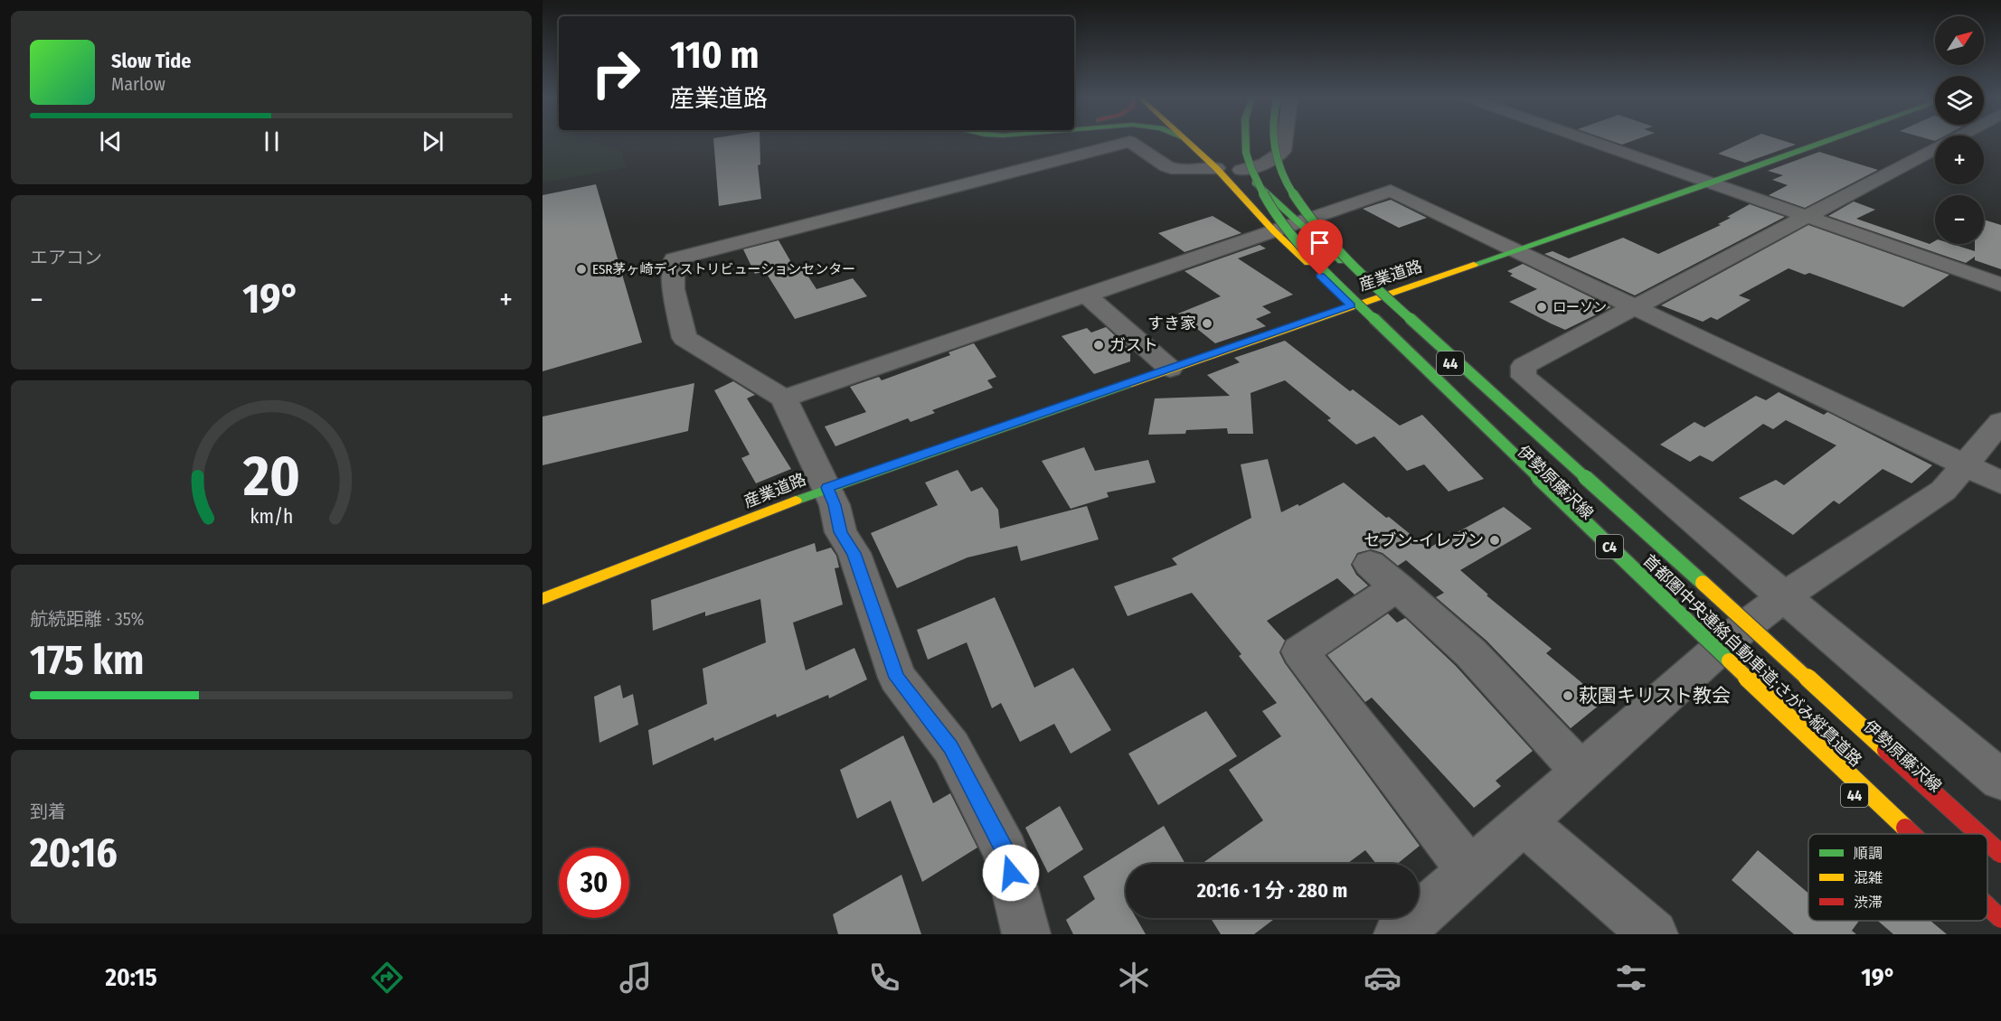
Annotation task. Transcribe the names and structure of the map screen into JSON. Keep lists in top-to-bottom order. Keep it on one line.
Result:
{"streets":{"main road":["産業道路","44","伊勢原藤沢線","C4","首都圏中央連絡自動車道;さがみ縦貫道路"]},"crossings":[["産業道路","伊勢原藤沢線"]],"places":["ESR茅ヶ崎ディストリビューションセンター","ローソン","すき家","ガスト","セブン-イレブン","萩園キリスト教会"],"legend":["順調","混雑","渋滞"],"north":"top right","page":{"map_buttons":["+","−"],"turn":["110 m","産業道路"],"song":["Slow Tide","Marlow"],"tile":["エアコン",["航続距離 · 35%","175 km"],["到着","20:16"]],"heat":["−","19°","+"],"limit":"30","trip":"20:16 · 1 分 · 280 m","tabs":["20:15","19°"],"gauge":["20","km/h"]}}
